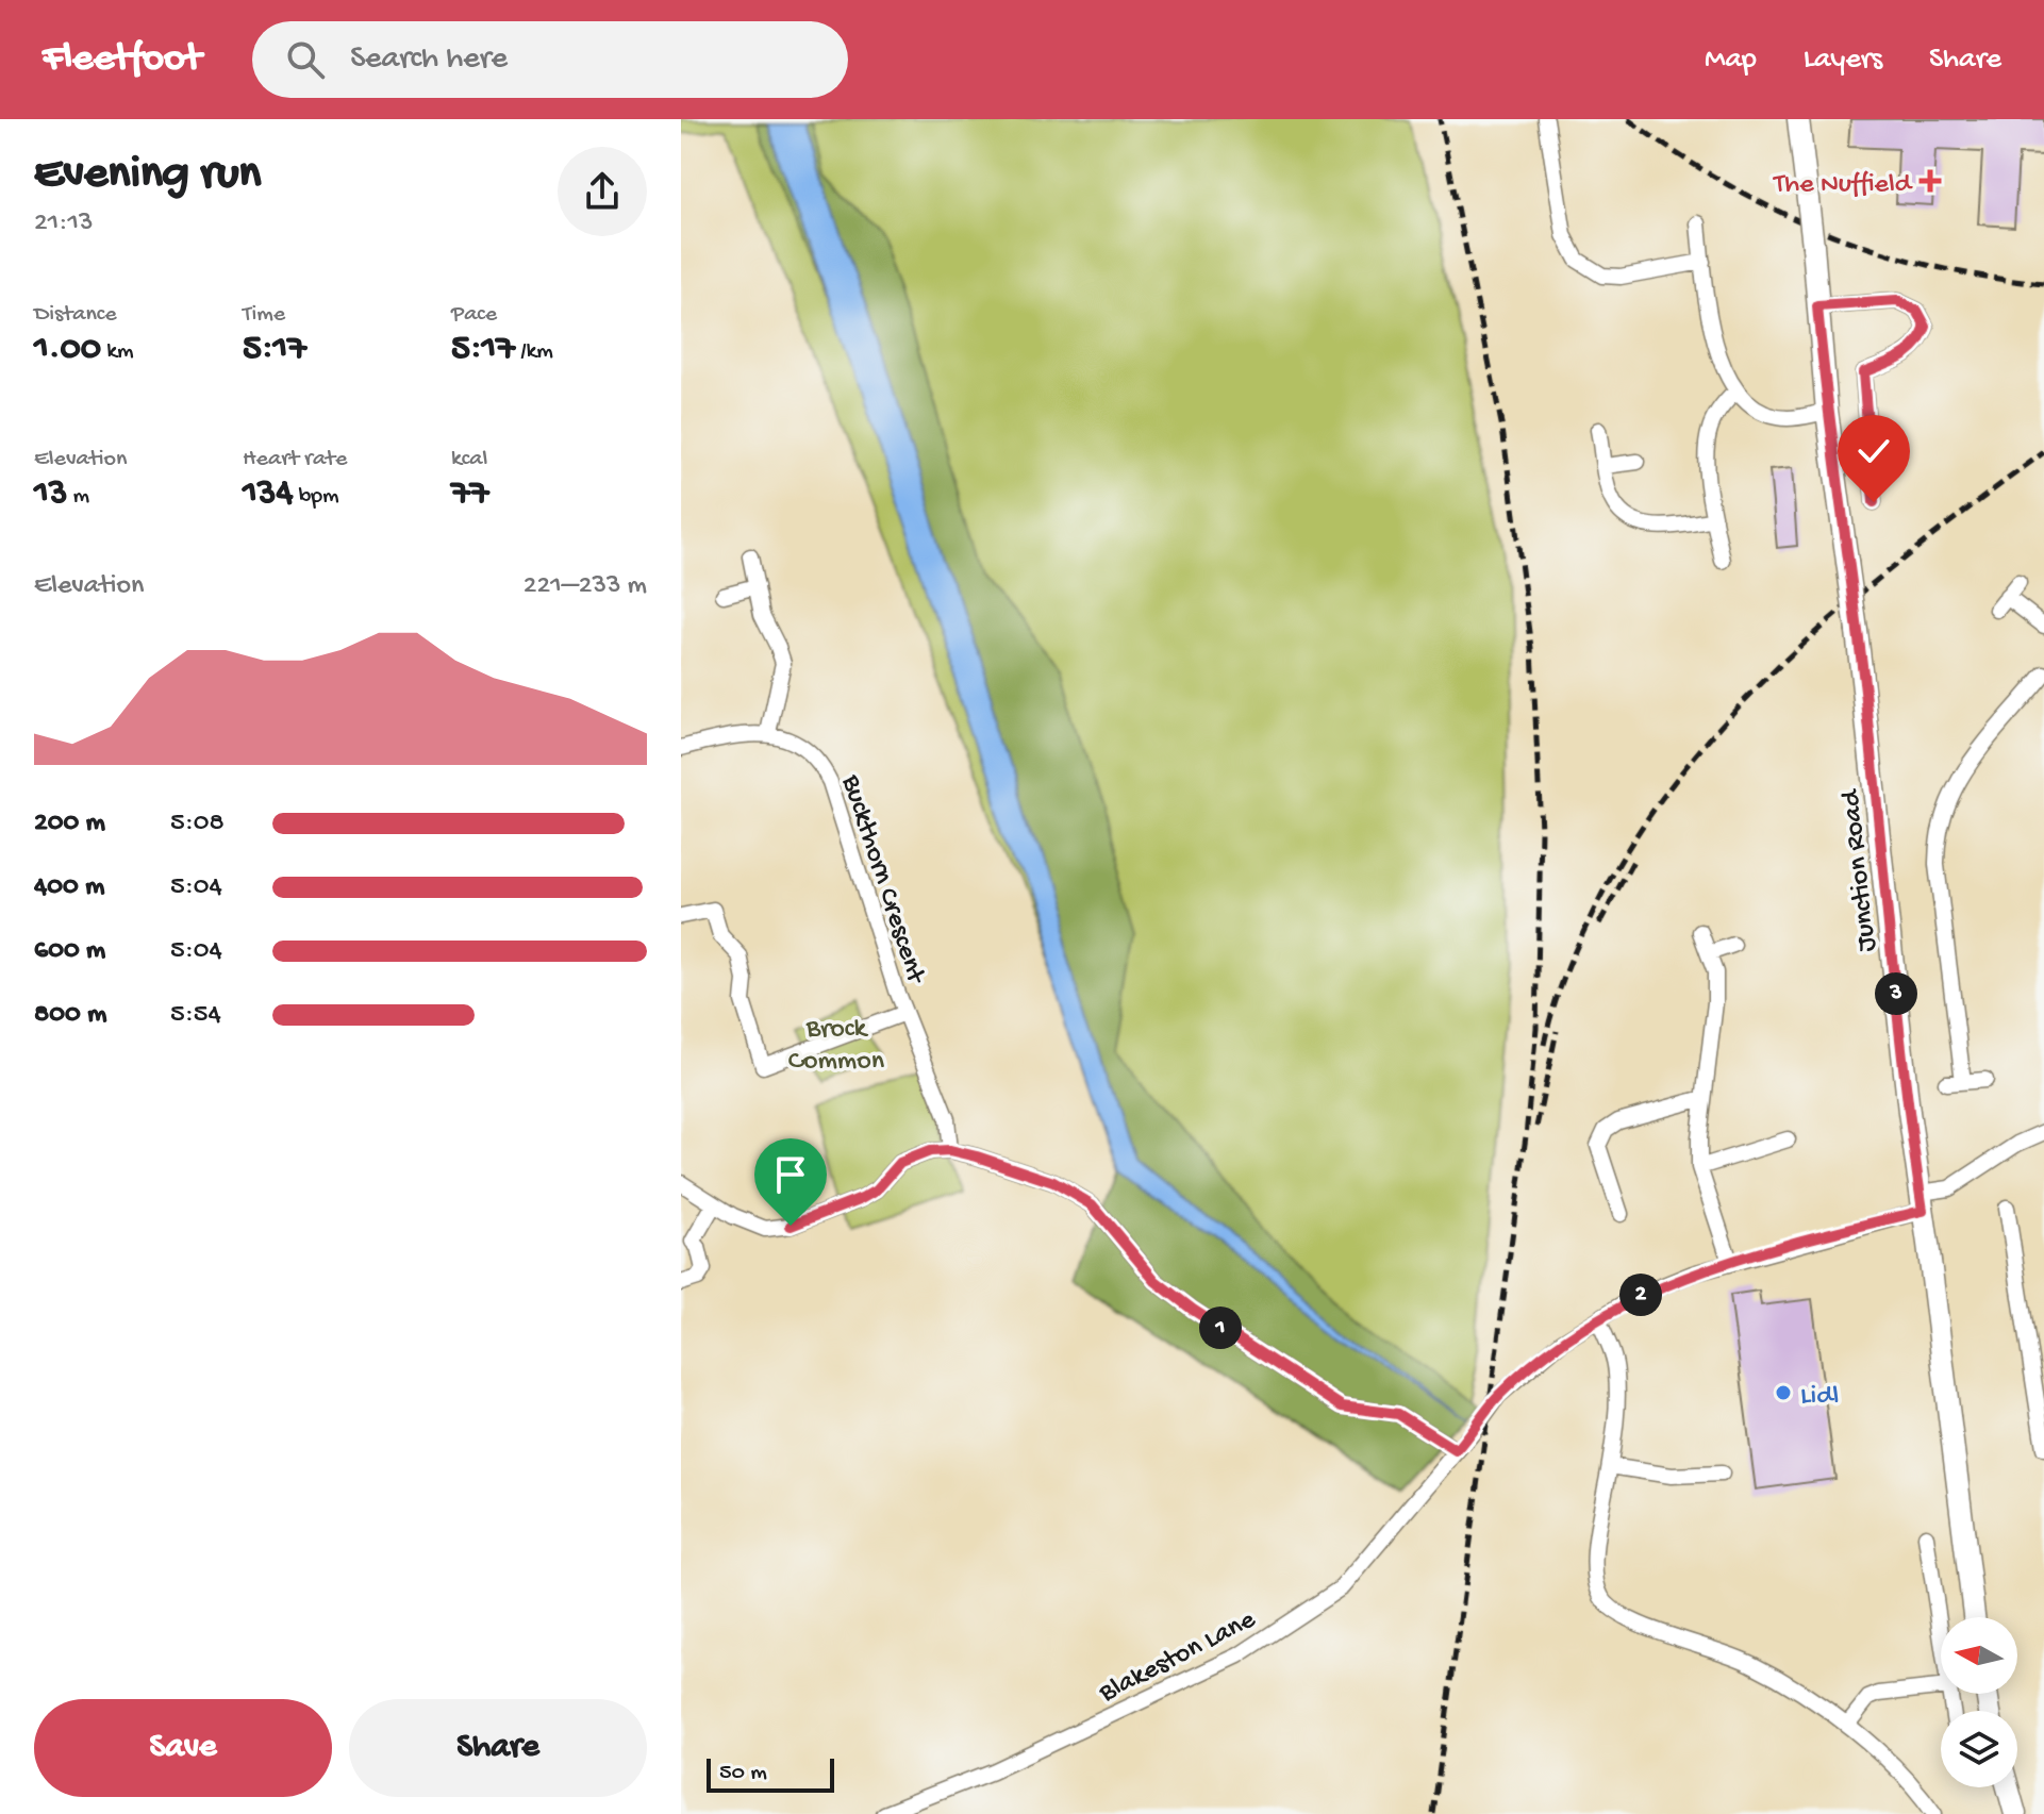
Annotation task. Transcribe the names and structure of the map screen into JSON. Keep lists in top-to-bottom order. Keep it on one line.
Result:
{"streets":{"main road":["Junction Road"],"street":["Buckthorn Crescent","Blakeston Lane"]},"crossings":[["Junction Road","Blakeston Lane"]],"parks":["Brock Common"],"places":{"health":["The Nuffield"],"other":["Lidl"]},"scale_bar":"50 m","north":"left","page":{"header":"Fleetfoot","search":"Search here","nav":["Map","Layers","Share"],"heading":["Evening run","21:13"],"stats":[["Distance","1.00 km"],["Time","5:17"],["Pace","5:17 /km"],["Elevation","13 m"],["Heart rate","134 bpm"],["kcal","77"]],"chart":["Elevation","221–233 m"],"list":[{"name":"200 m","note":"5:08"},{"name":"400 m","note":"5:04"},{"name":"600 m","note":"5:04"},{"name":"800 m","note":"5:54"}],"pins":["3","2","1"],"buttons":["Save","Share"],"scale":"50 m"}}
